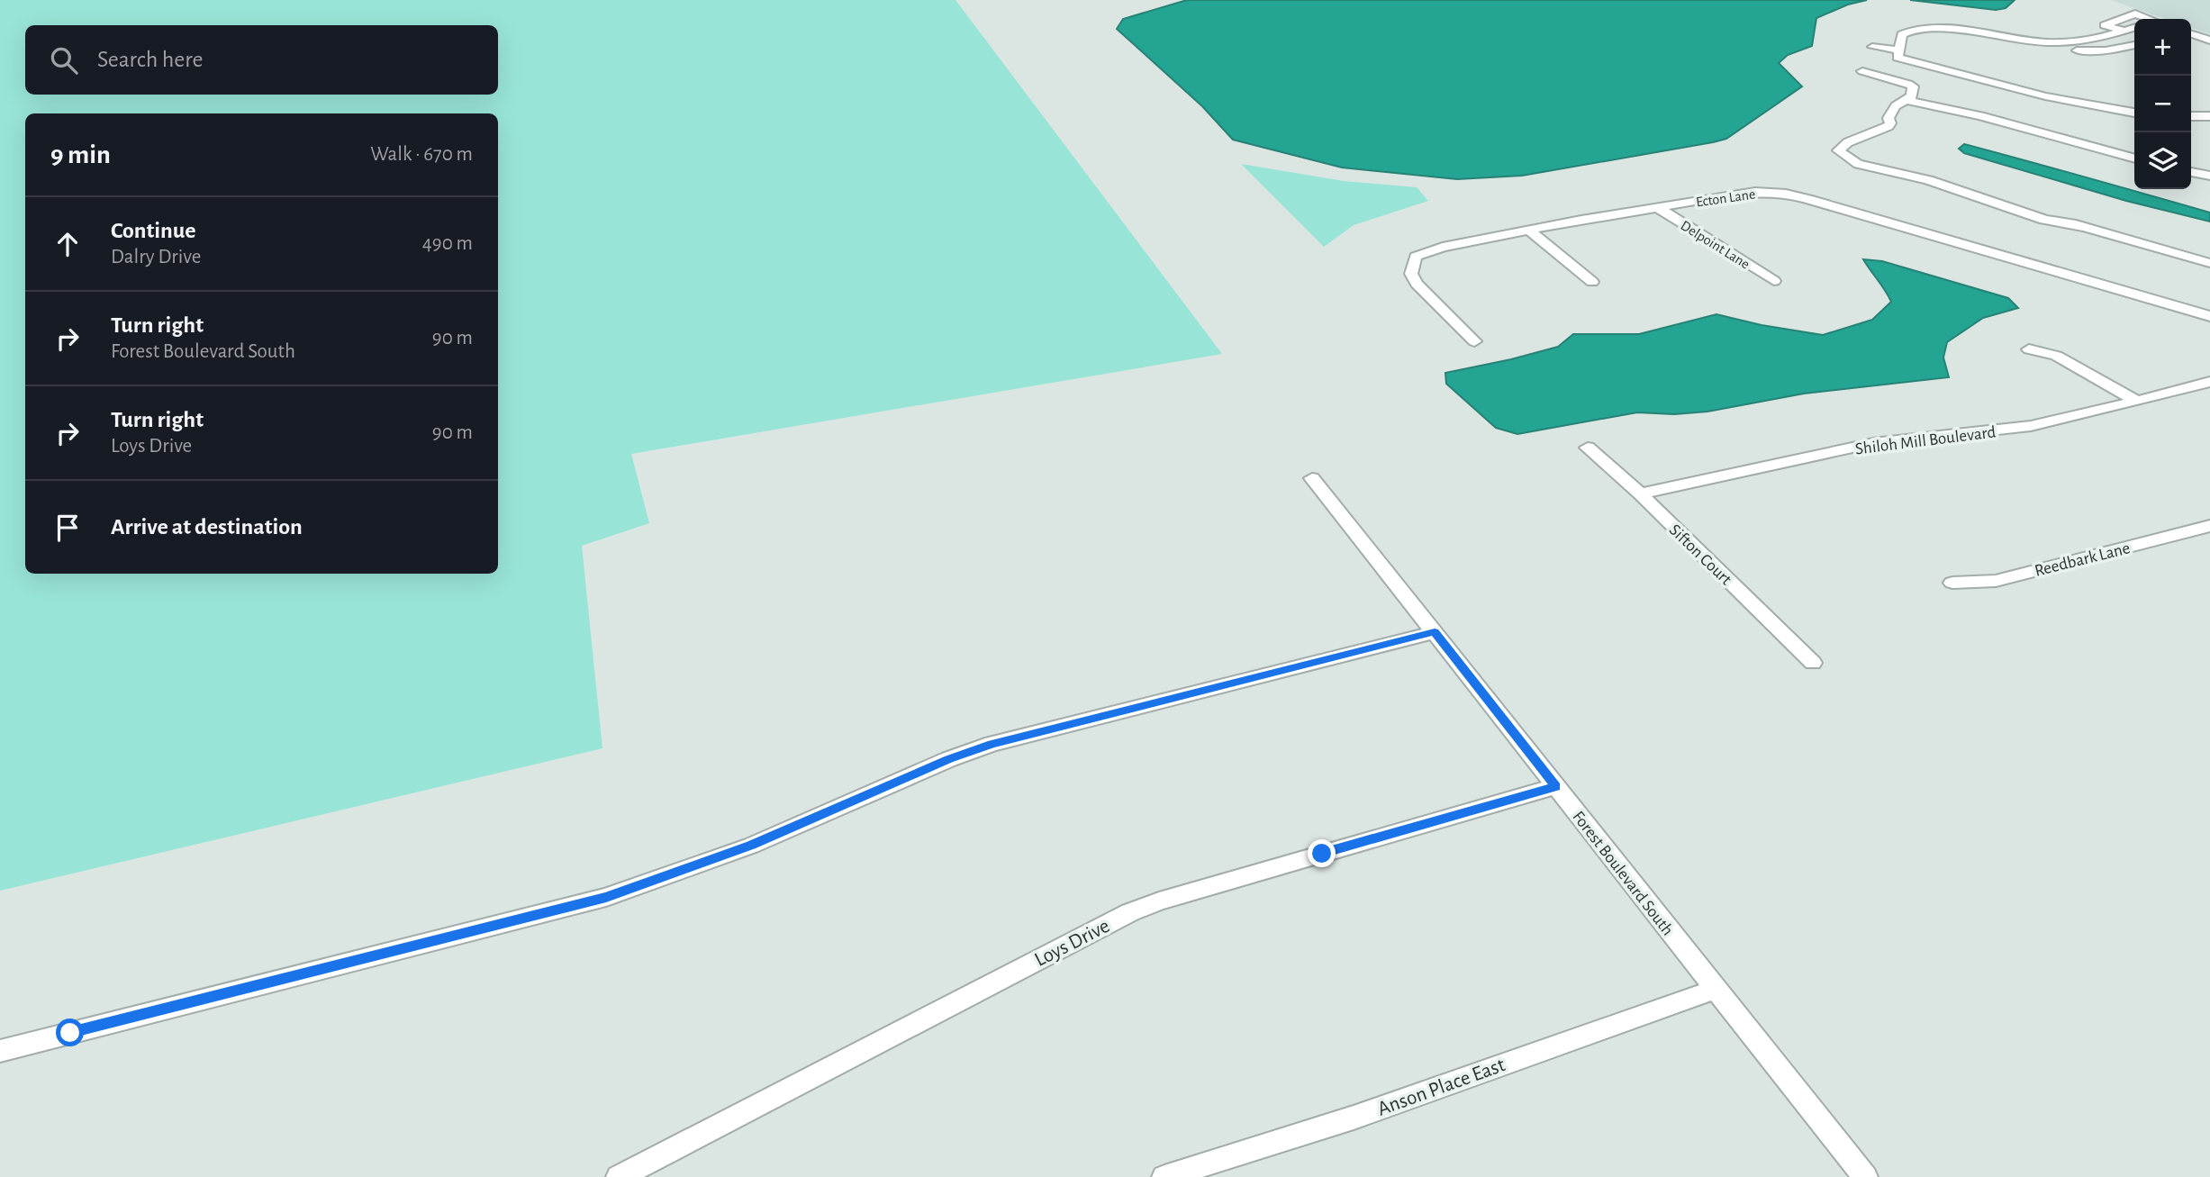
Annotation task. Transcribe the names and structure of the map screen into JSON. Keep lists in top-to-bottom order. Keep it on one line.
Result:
{"streets":{"street":["Ecton Lane","Delpoint Lane","Shiloh Mill Boulevard","Sifton Court","Reedbark Lane","Forest Boulevard South","Loys Drive","Anson Place East"]},"crossings":[["Ecton Lane","Delpoint Lane"],["Shiloh Mill Boulevard","Sifton Court"],["Forest Boulevard South","Loys Drive"],["Forest Boulevard South","Anson Place East"]],"page":{"map_buttons":["+","−"],"search":"Search here","heading":["9 min","Walk · 670 m"],"list":[["Continue","Dalry Drive","490 m"],["Turn right","Forest Boulevard South","90 m"],["Turn right","Loys Drive","90 m"],"Arrive at destination"]}}
